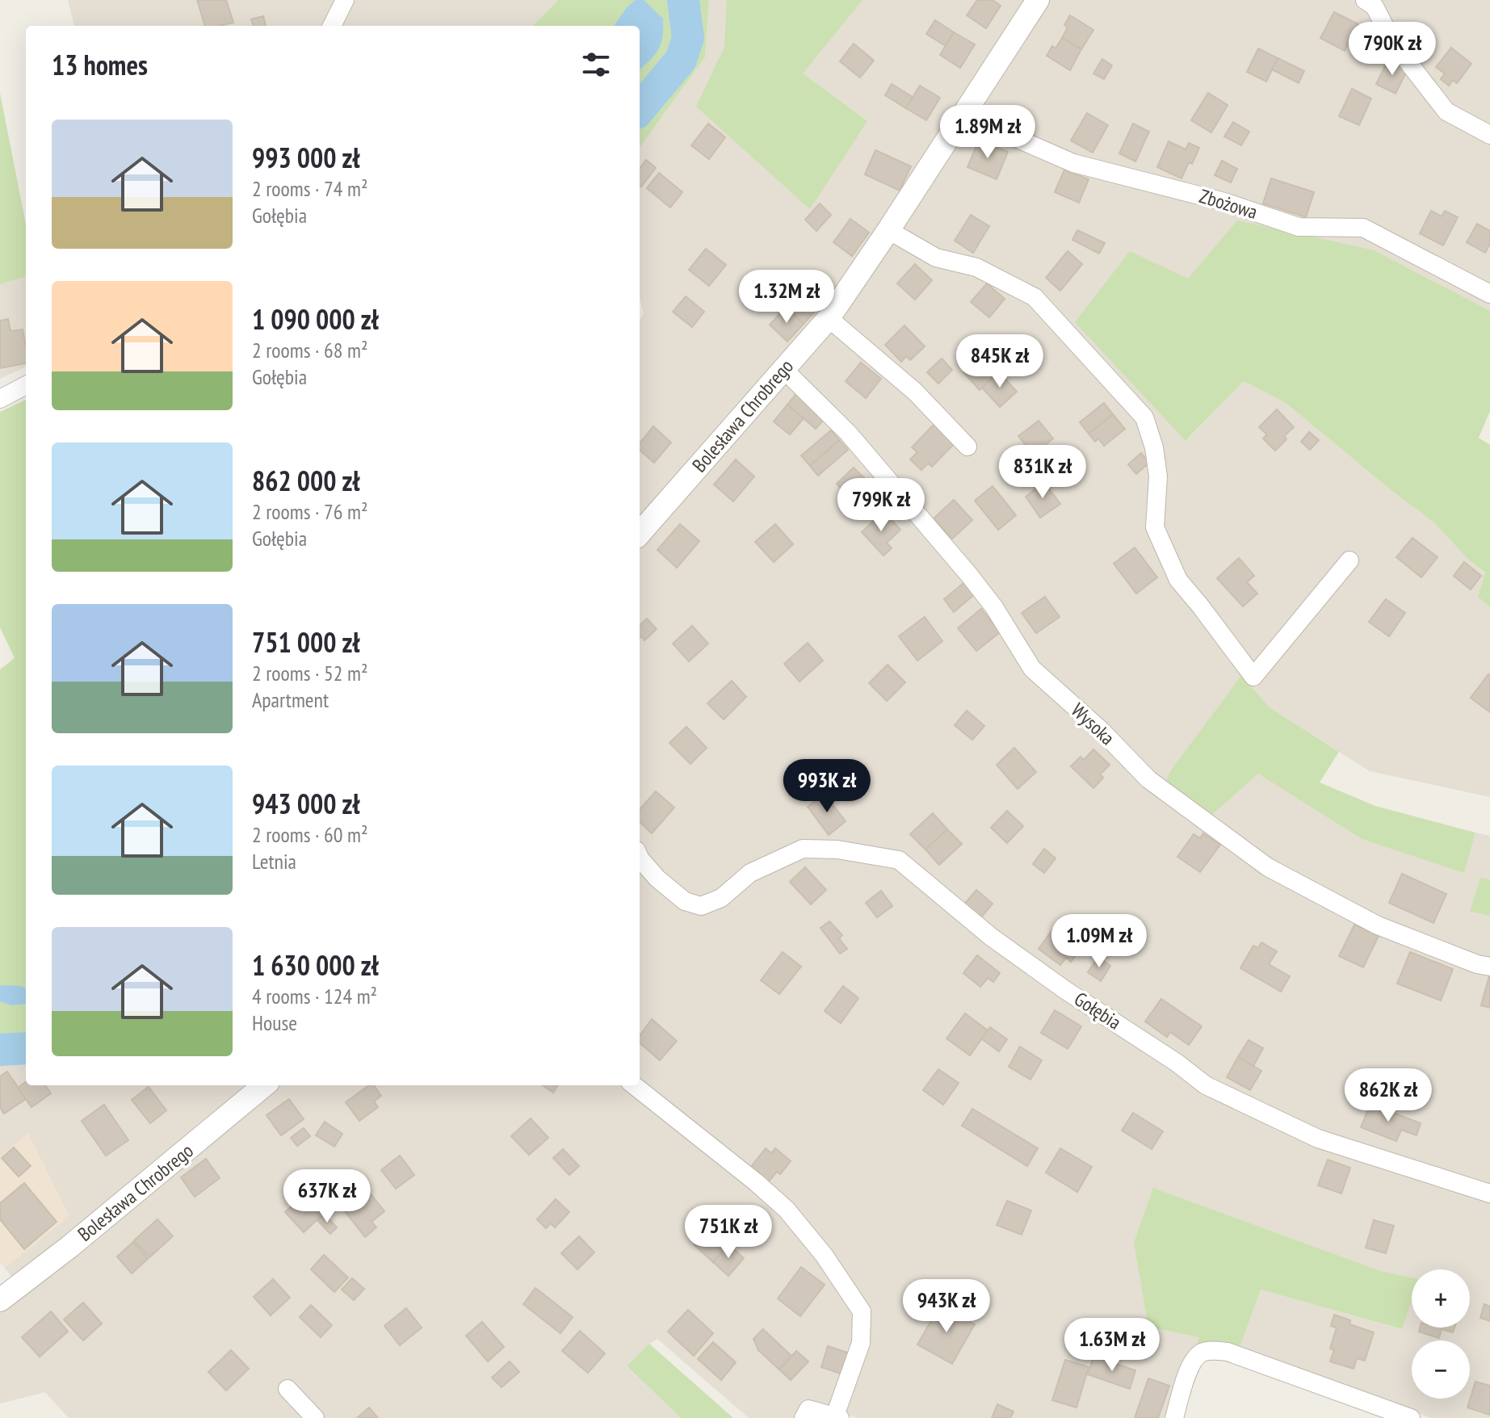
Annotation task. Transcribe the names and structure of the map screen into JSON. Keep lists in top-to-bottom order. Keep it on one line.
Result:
{"streets":{"street":["Zbożowa","Bolesława Chrobrego","Wysoka","Gołębia"]},"crossings":[["Zbożowa","Bolesława Chrobrego"],["Bolesława Chrobrego","Wysoka"]],"page":{"price":["790K zł","1.89M zł","1.32M zł","845K zł","831K zł","799K zł","993K zł","1.09M zł","862K zł","637K zł","751K zł","943K zł","1.63M zł"],"heading":"13 homes","list":[{"name":"993 000 zł","note":"2 rooms · 74 m² · Gołębia"},{"name":"1 090 000 zł","note":"2 rooms · 68 m² · Gołębia"},{"name":"862 000 zł","note":"2 rooms · 76 m² · Gołębia"},{"name":"751 000 zł","note":"2 rooms · 52 m² · Apartment"},{"name":"943 000 zł","note":"2 rooms · 60 m² · Letnia"},{"name":"1 630 000 zł","note":"4 rooms · 124 m² · House"}],"map_buttons":["+","−"]}}
